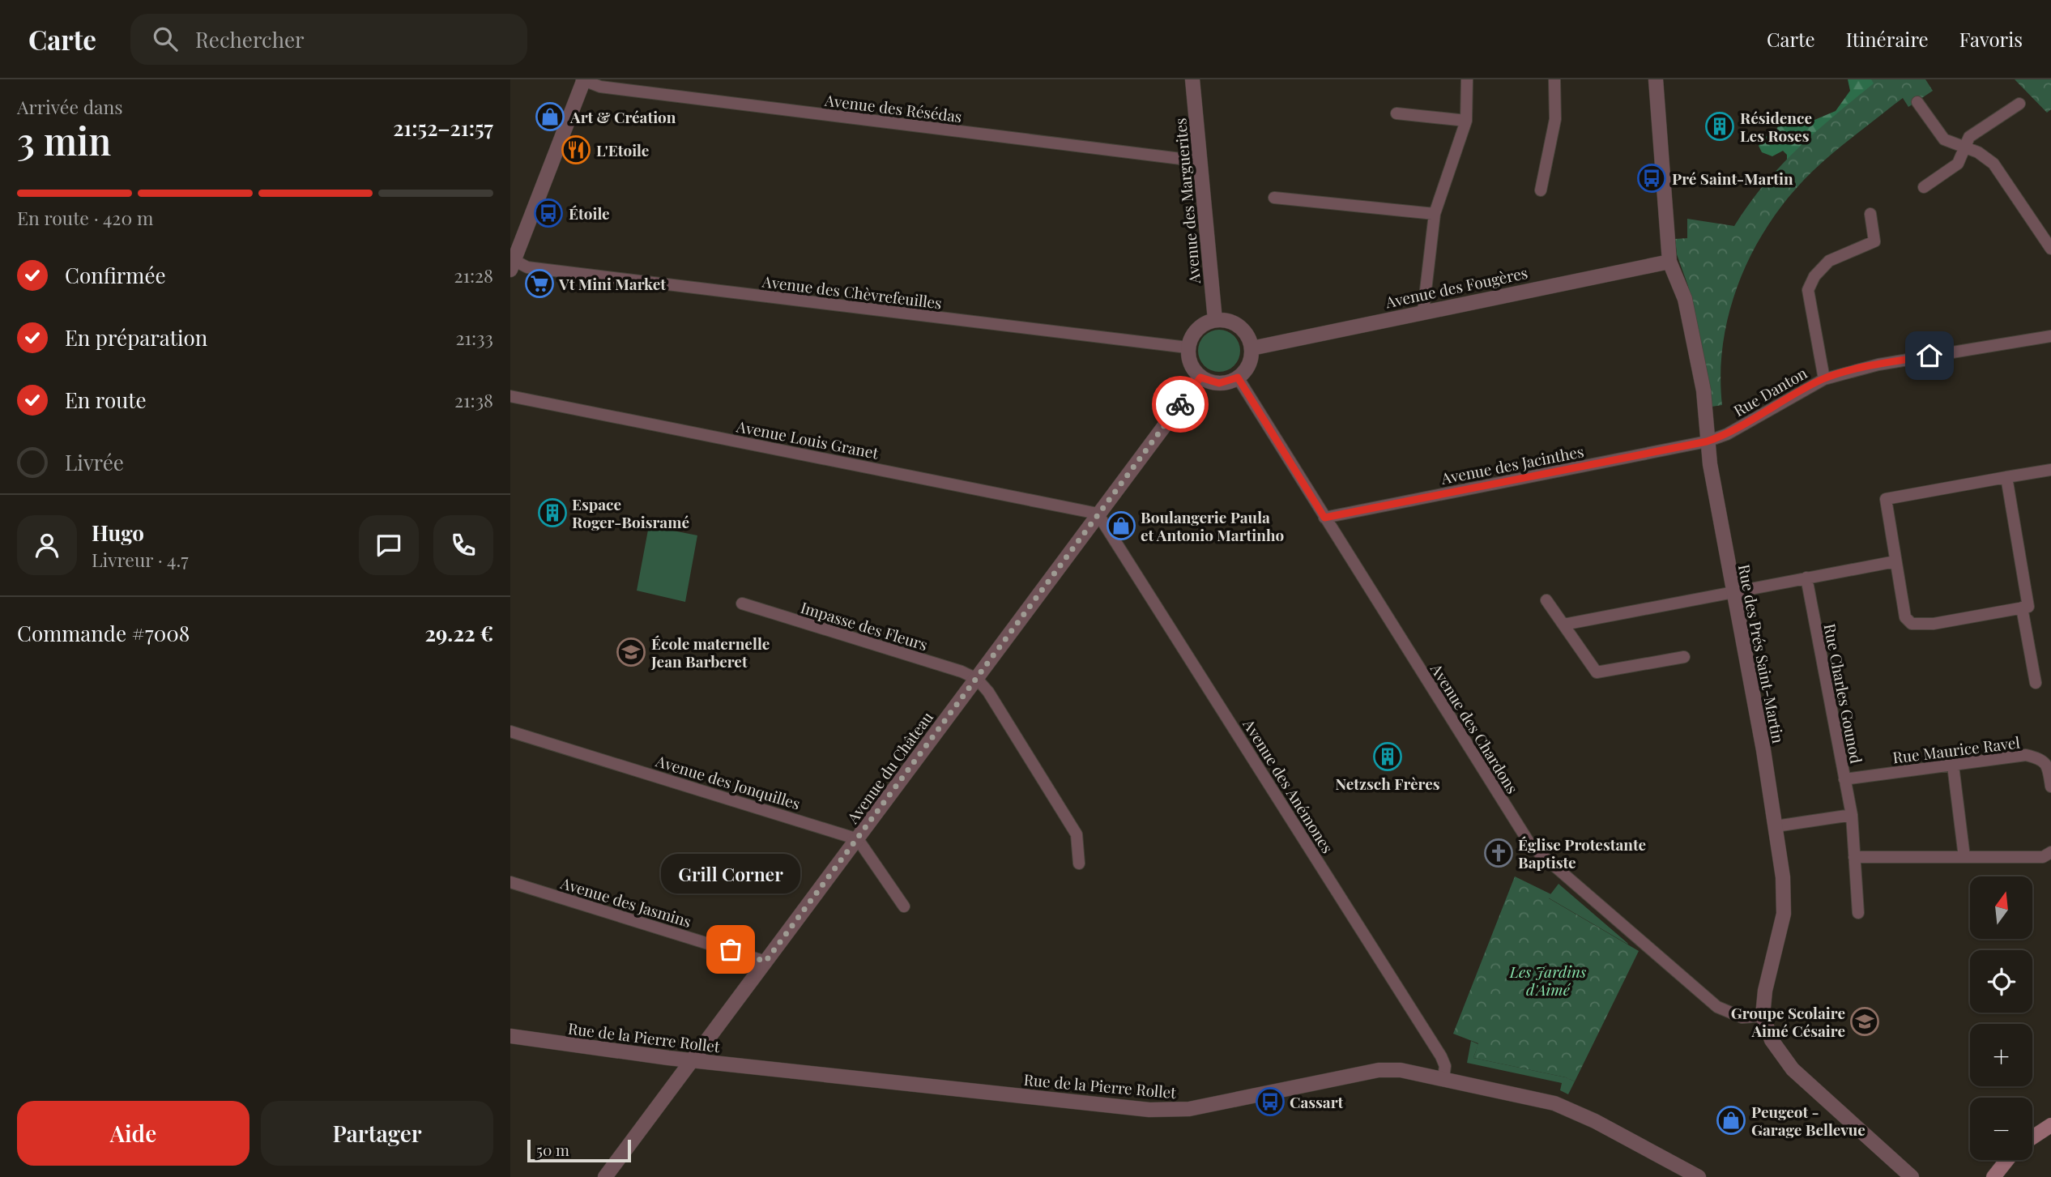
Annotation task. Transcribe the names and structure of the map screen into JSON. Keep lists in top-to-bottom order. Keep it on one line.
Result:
{"streets":{"street":["Avenue des Résédas","Avenue des Marguerites","Avenue des Fougères","Avenue des Chèvrefeuilles","Rue Danton","Avenue Louis Granet","Avenue des Jacinthes","Impasse des Fleurs","Rue des Prés Saint-Martin","Rue Charles Gounod","Avenue des Chardons","Rue Maurice Ravel","Avenue du Château","Avenue des Jonquilles","Avenue des Anémones","Avenue des Jasmins","Rue de la Pierre Rollet"]},"crossings":[["Avenue des Résédas","Avenue des Marguerites"],["Avenue des Marguerites","Avenue des Fougères"],["Avenue des Marguerites","Avenue des Chèvrefeuilles"],["Avenue des Marguerites","Avenue des Chardons"],["Avenue des Marguerites","Avenue du Château"],["Avenue des Fougères","Avenue des Chèvrefeuilles"],["Avenue des Fougères","Rue des Prés Saint-Martin"],["Avenue des Fougères","Avenue des Chardons"],["Avenue des Fougères","Avenue du Château"],["Avenue des Chèvrefeuilles","Avenue des Chardons"],["Avenue des Chèvrefeuilles","Avenue du Château"],["Rue Danton","Avenue des Jacinthes"],["Rue Danton","Rue des Prés Saint-Martin"],["Avenue Louis Granet","Avenue du Château"],["Avenue Louis Granet","Avenue des Anémones"],["Avenue des Jacinthes","Rue des Prés Saint-Martin"],["Avenue des Jacinthes","Avenue des Chardons"],["Impasse des Fleurs","Avenue du Château"],["Rue des Prés Saint-Martin","Avenue des Chardons"],["Rue Charles Gounod","Rue Maurice Ravel"],["Avenue des Chardons","Avenue du Château"],["Avenue du Château","Avenue des Jonquilles"],["Avenue du Château","Avenue des Anémones"],["Avenue du Château","Avenue des Jasmins"],["Avenue du Château","Rue de la Pierre Rollet"],["Avenue des Anémones","Rue de la Pierre Rollet"]],"parks":["Les Jardins d'Aimé"],"places":{"shop":["Art & Création","Boulangerie Paula et Antonio Martinho","Peugeot - Garage Bellevue"],"building":["Résidence Les Roses","Espace Roger-Boisramé","Netzsch Frères"],"restaurant":["L'Etoile"],"bus stop":["Pré Saint-Martin","Étoile","Cassart"],"supermarket":["Vt Mini Market"],"school or university":["École maternelle Jean Barberet","Groupe Scolaire Aimé Césaire"],"church":["Église Protestante Baptiste"],"other":["Grill Corner"]},"scale_bar":"50 m","north":"top","page":{"header":"Carte","search":"Rechercher","nav":["Carte","Itinéraire","Favoris"],"heading":["3 min","Arrivée dans","21:52–21:57"],"panel":["Hugo","Livreur · 4.7","Commande #7008","29.22 €"],"bar":"En route · 420 m","list":[["Confirmée","21:28"],["En préparation","21:33"],["En route","21:38"],"Livrée"],"bubble":"Grill Corner","map_buttons":["+","−"],"buttons":["Aide","Partager"],"scale":"50 m"}}
